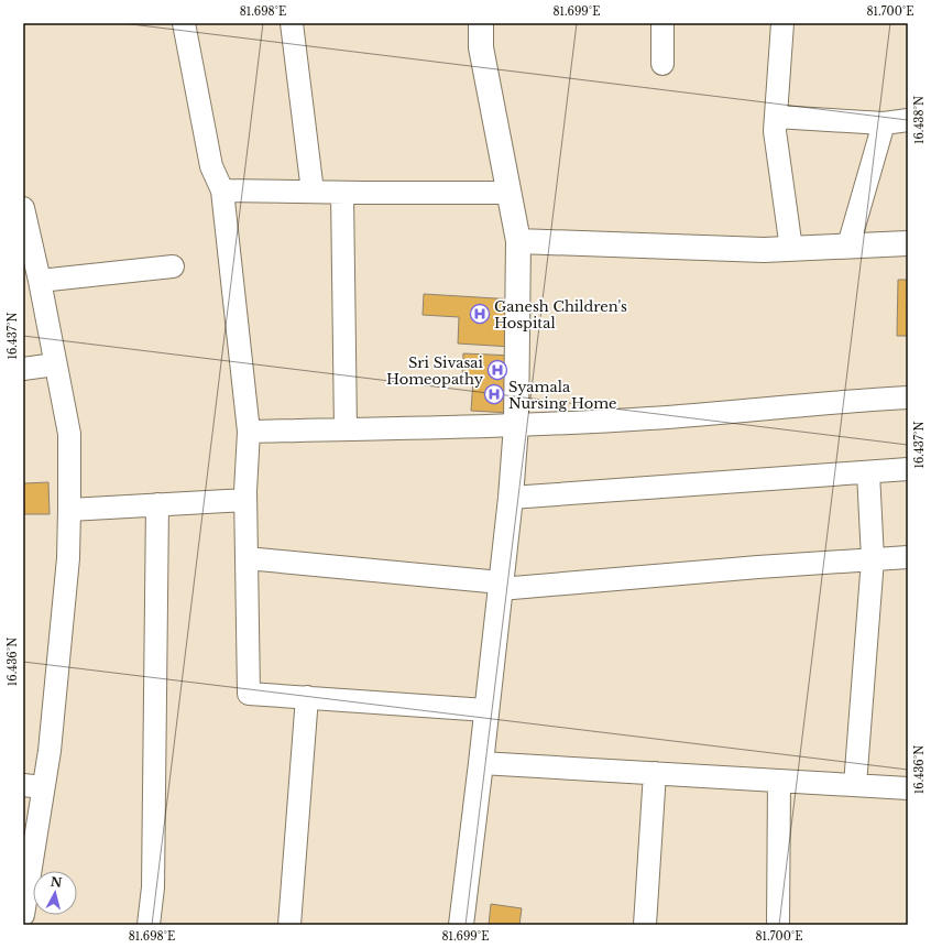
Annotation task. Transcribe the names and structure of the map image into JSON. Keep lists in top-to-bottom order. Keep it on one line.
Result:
{"places":{"hospital":["Ganesh Children's Hospital","Sri Sivasai Homeopathy","Syamala Nursing Home"]},"north":"top","coordinates":["81.698°E","81.699°E","81.700°E","16.438°N","16.437°N","16.436°N"]}
